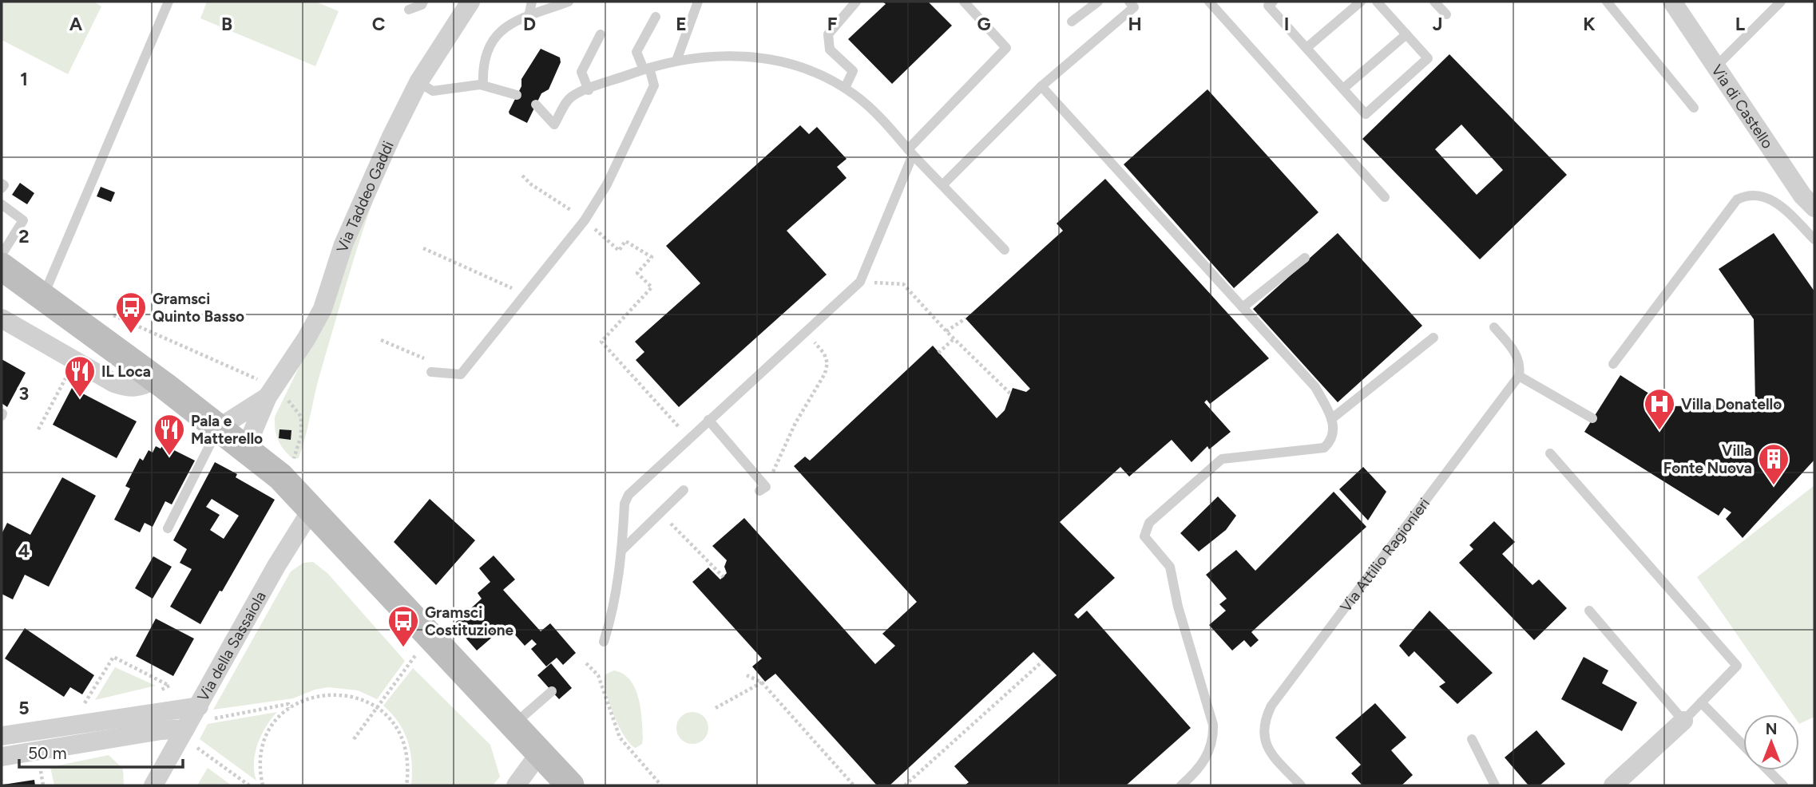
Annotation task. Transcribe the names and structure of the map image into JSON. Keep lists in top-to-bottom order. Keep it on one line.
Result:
{"streets":{"street":["Via di Castello","Via Taddeo Gaddi","Via della Sassaiola"],"lane":["Via Attilio Ragionieri"]},"places":{"bus stop":["Gramsci Quinto Basso","Gramsci Costituzione"],"restaurant":["IL Loca","Pala e Matterello"],"hospital":["Villa Donatello"],"building":["Villa Fonte Nuova"]},"scale_bar":"50 m","north":"top","grid":{"columns":["A","B","C","D","E","F","G","H","I","J","K","L"],"rows":["1","2","3","4","5"]}}
